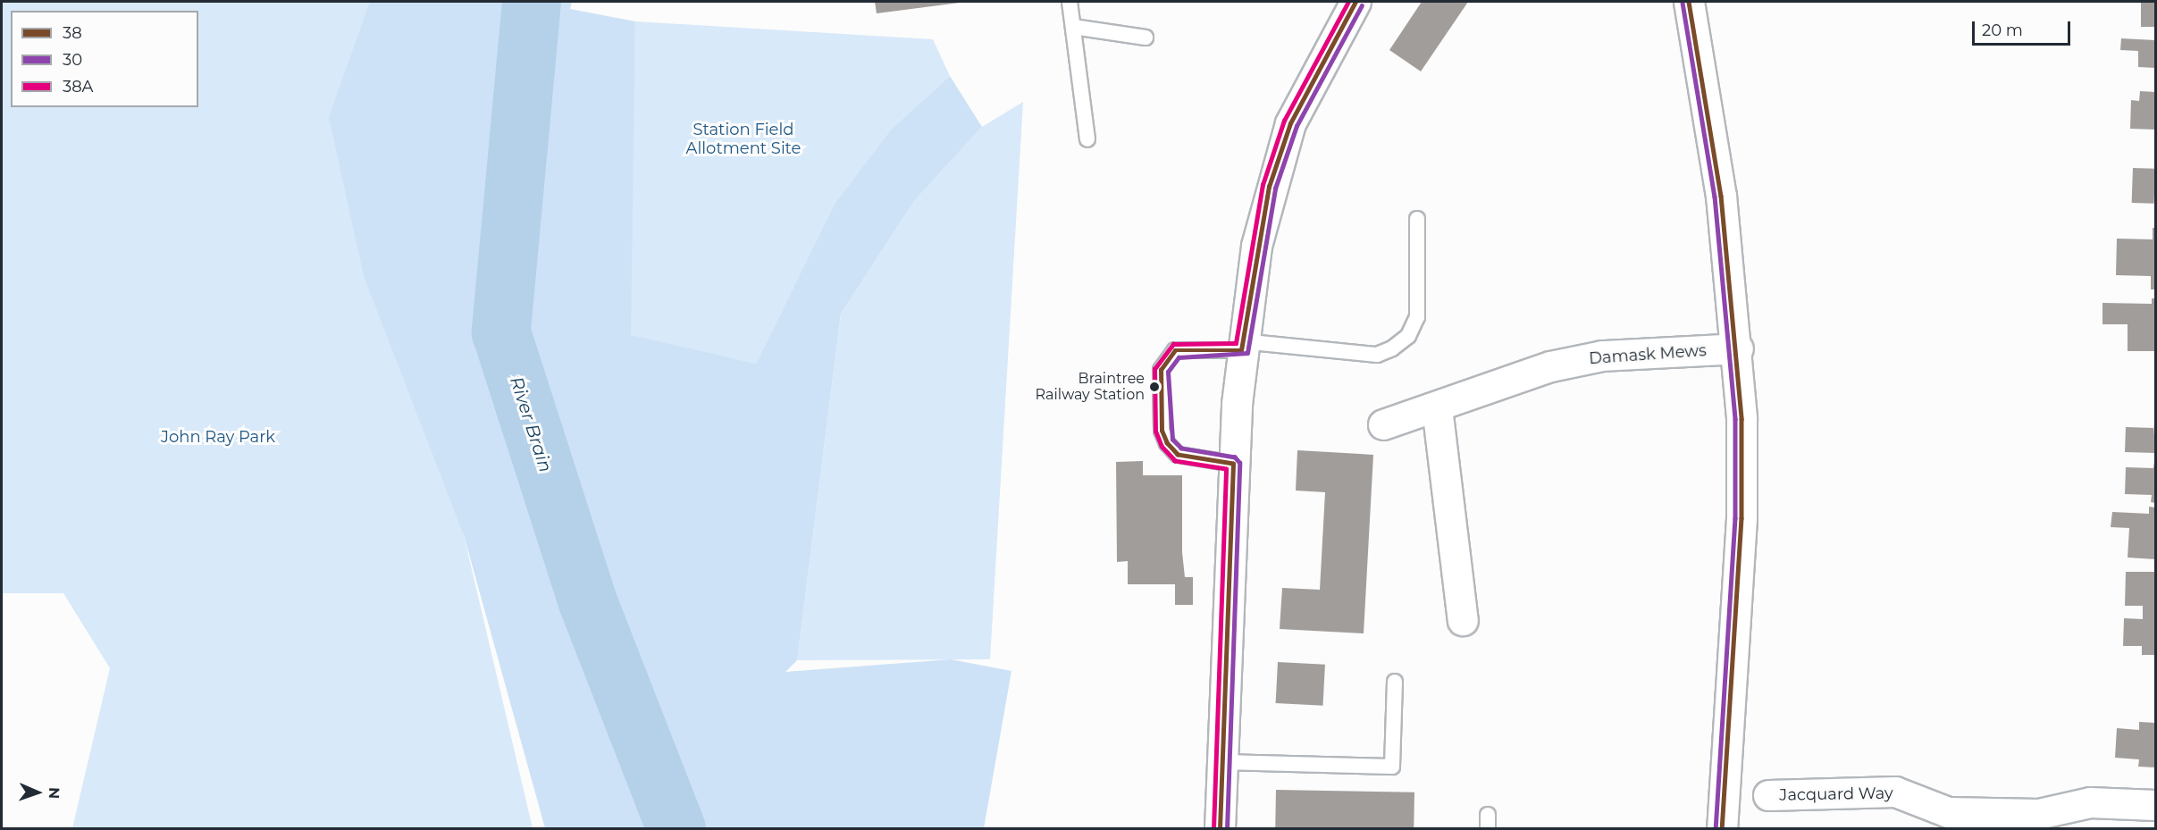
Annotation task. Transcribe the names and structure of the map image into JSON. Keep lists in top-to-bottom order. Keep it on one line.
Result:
{"streets":{"street":["Damask Mews","Jacquard Way"]},"water":["River Brain"],"parks":["Station Field Allotment Site","John Ray Park"],"places":["Braintree Railway Station"],"lines":["transit line 38","transit line 38A","transit line 30"],"legend":["38","30","38A"],"scale_bar":"20 m","north":"right"}
